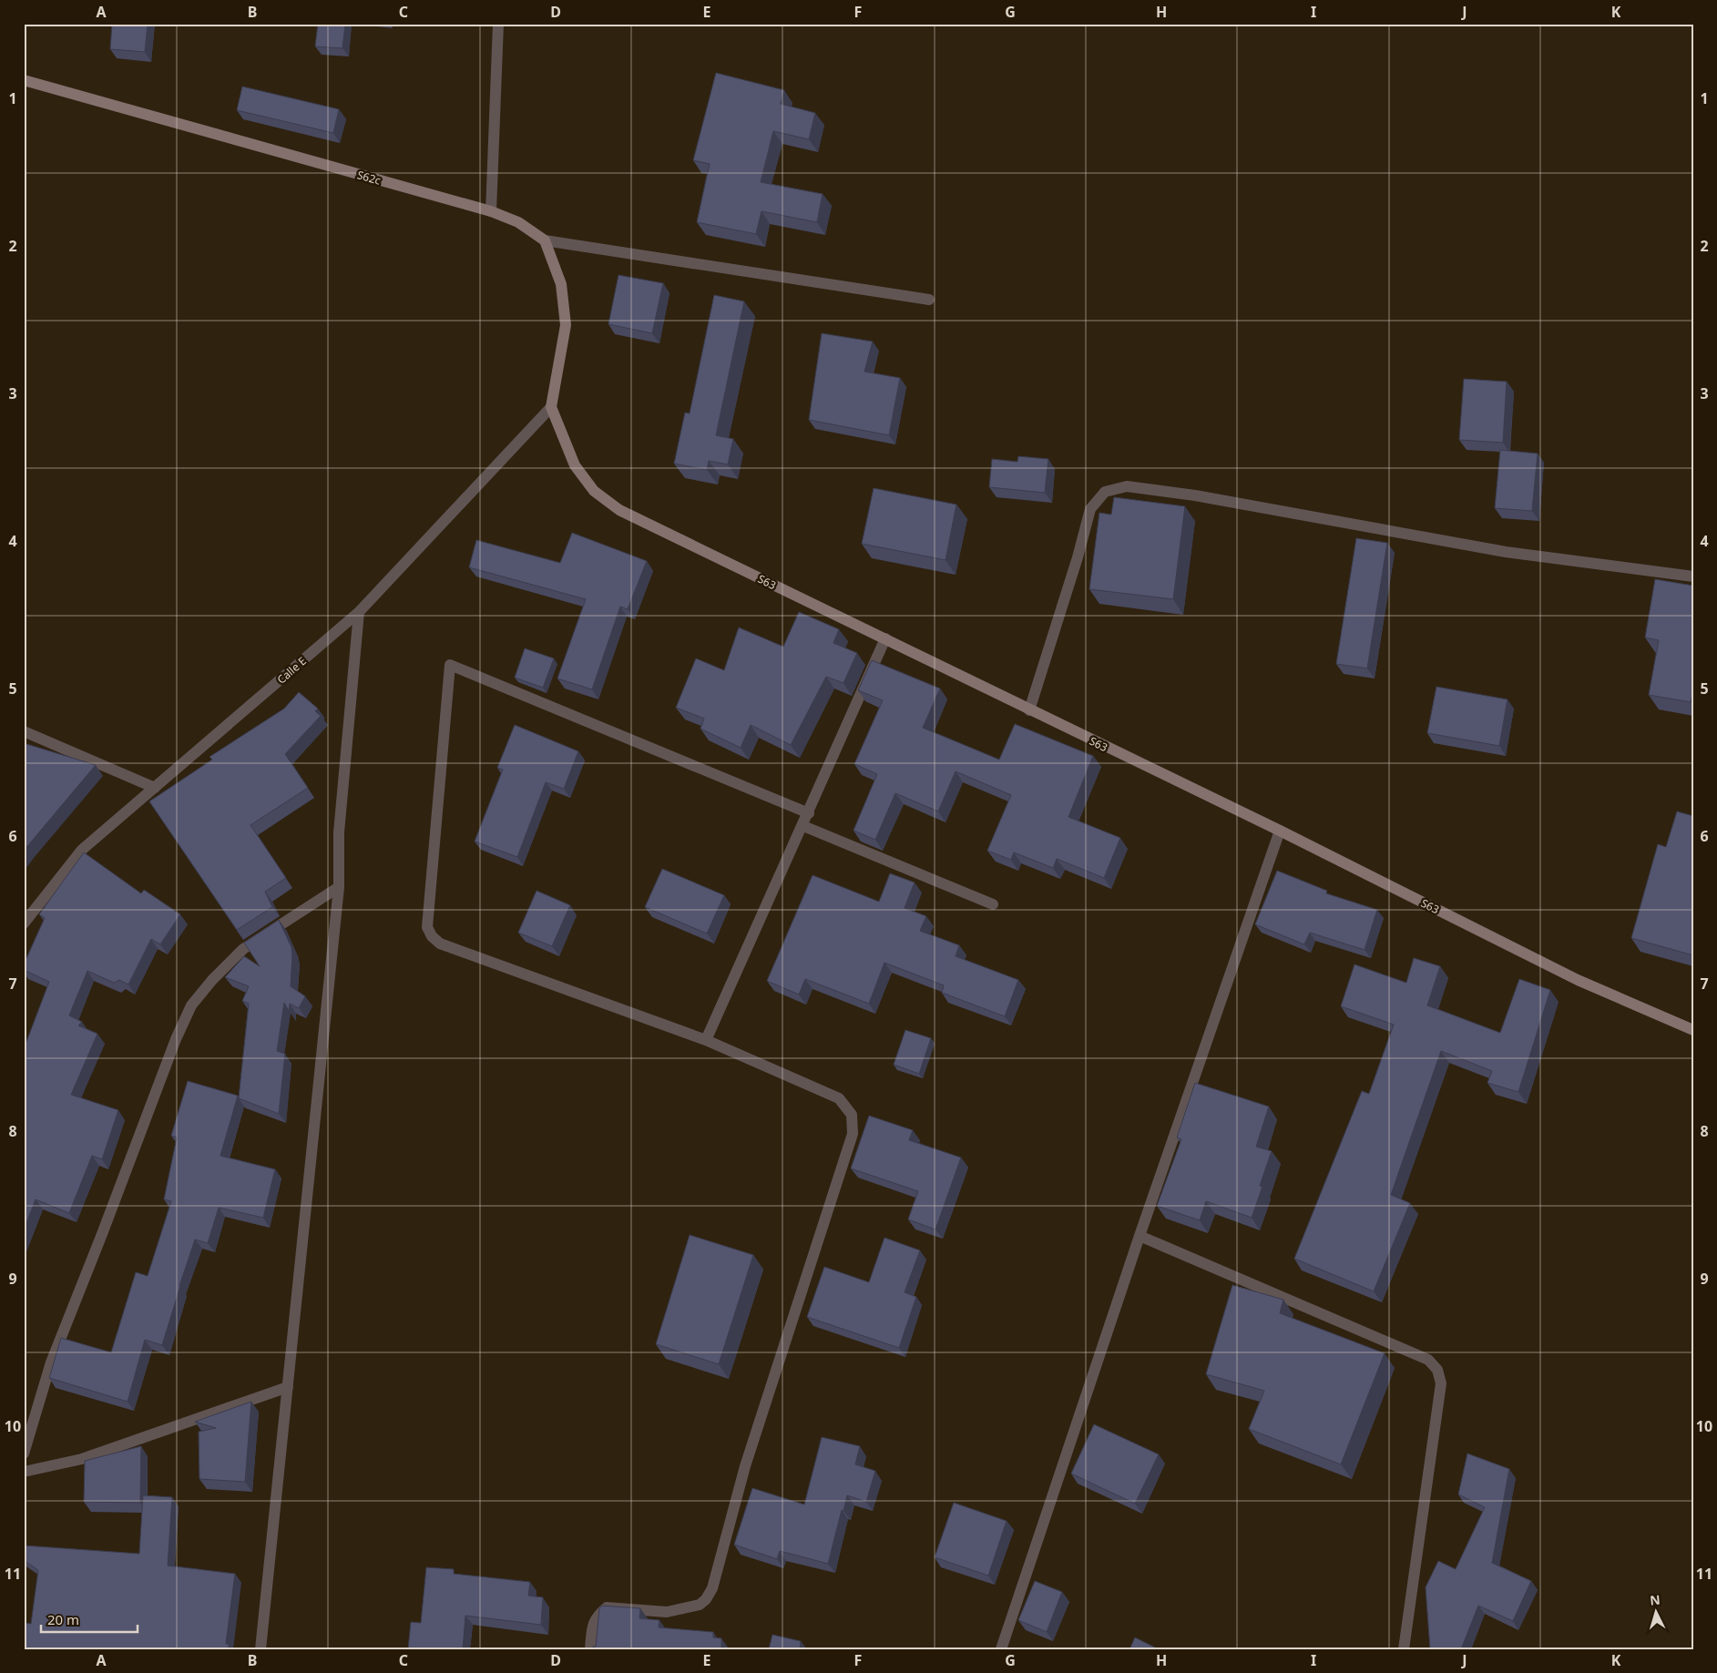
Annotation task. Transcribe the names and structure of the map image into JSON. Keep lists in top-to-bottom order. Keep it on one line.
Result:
{"streets":{"main road":["S62c","S63"],"street":["Calle E"]},"crossings":[["S63","Calle E"]],"scale_bar":"20 m","north":"top","grid":{"columns":["A","B","C","D","E","F","G","H","I","J","K"],"rows":["1","2","3","4","5","6","7","8","9","10","11"]}}
